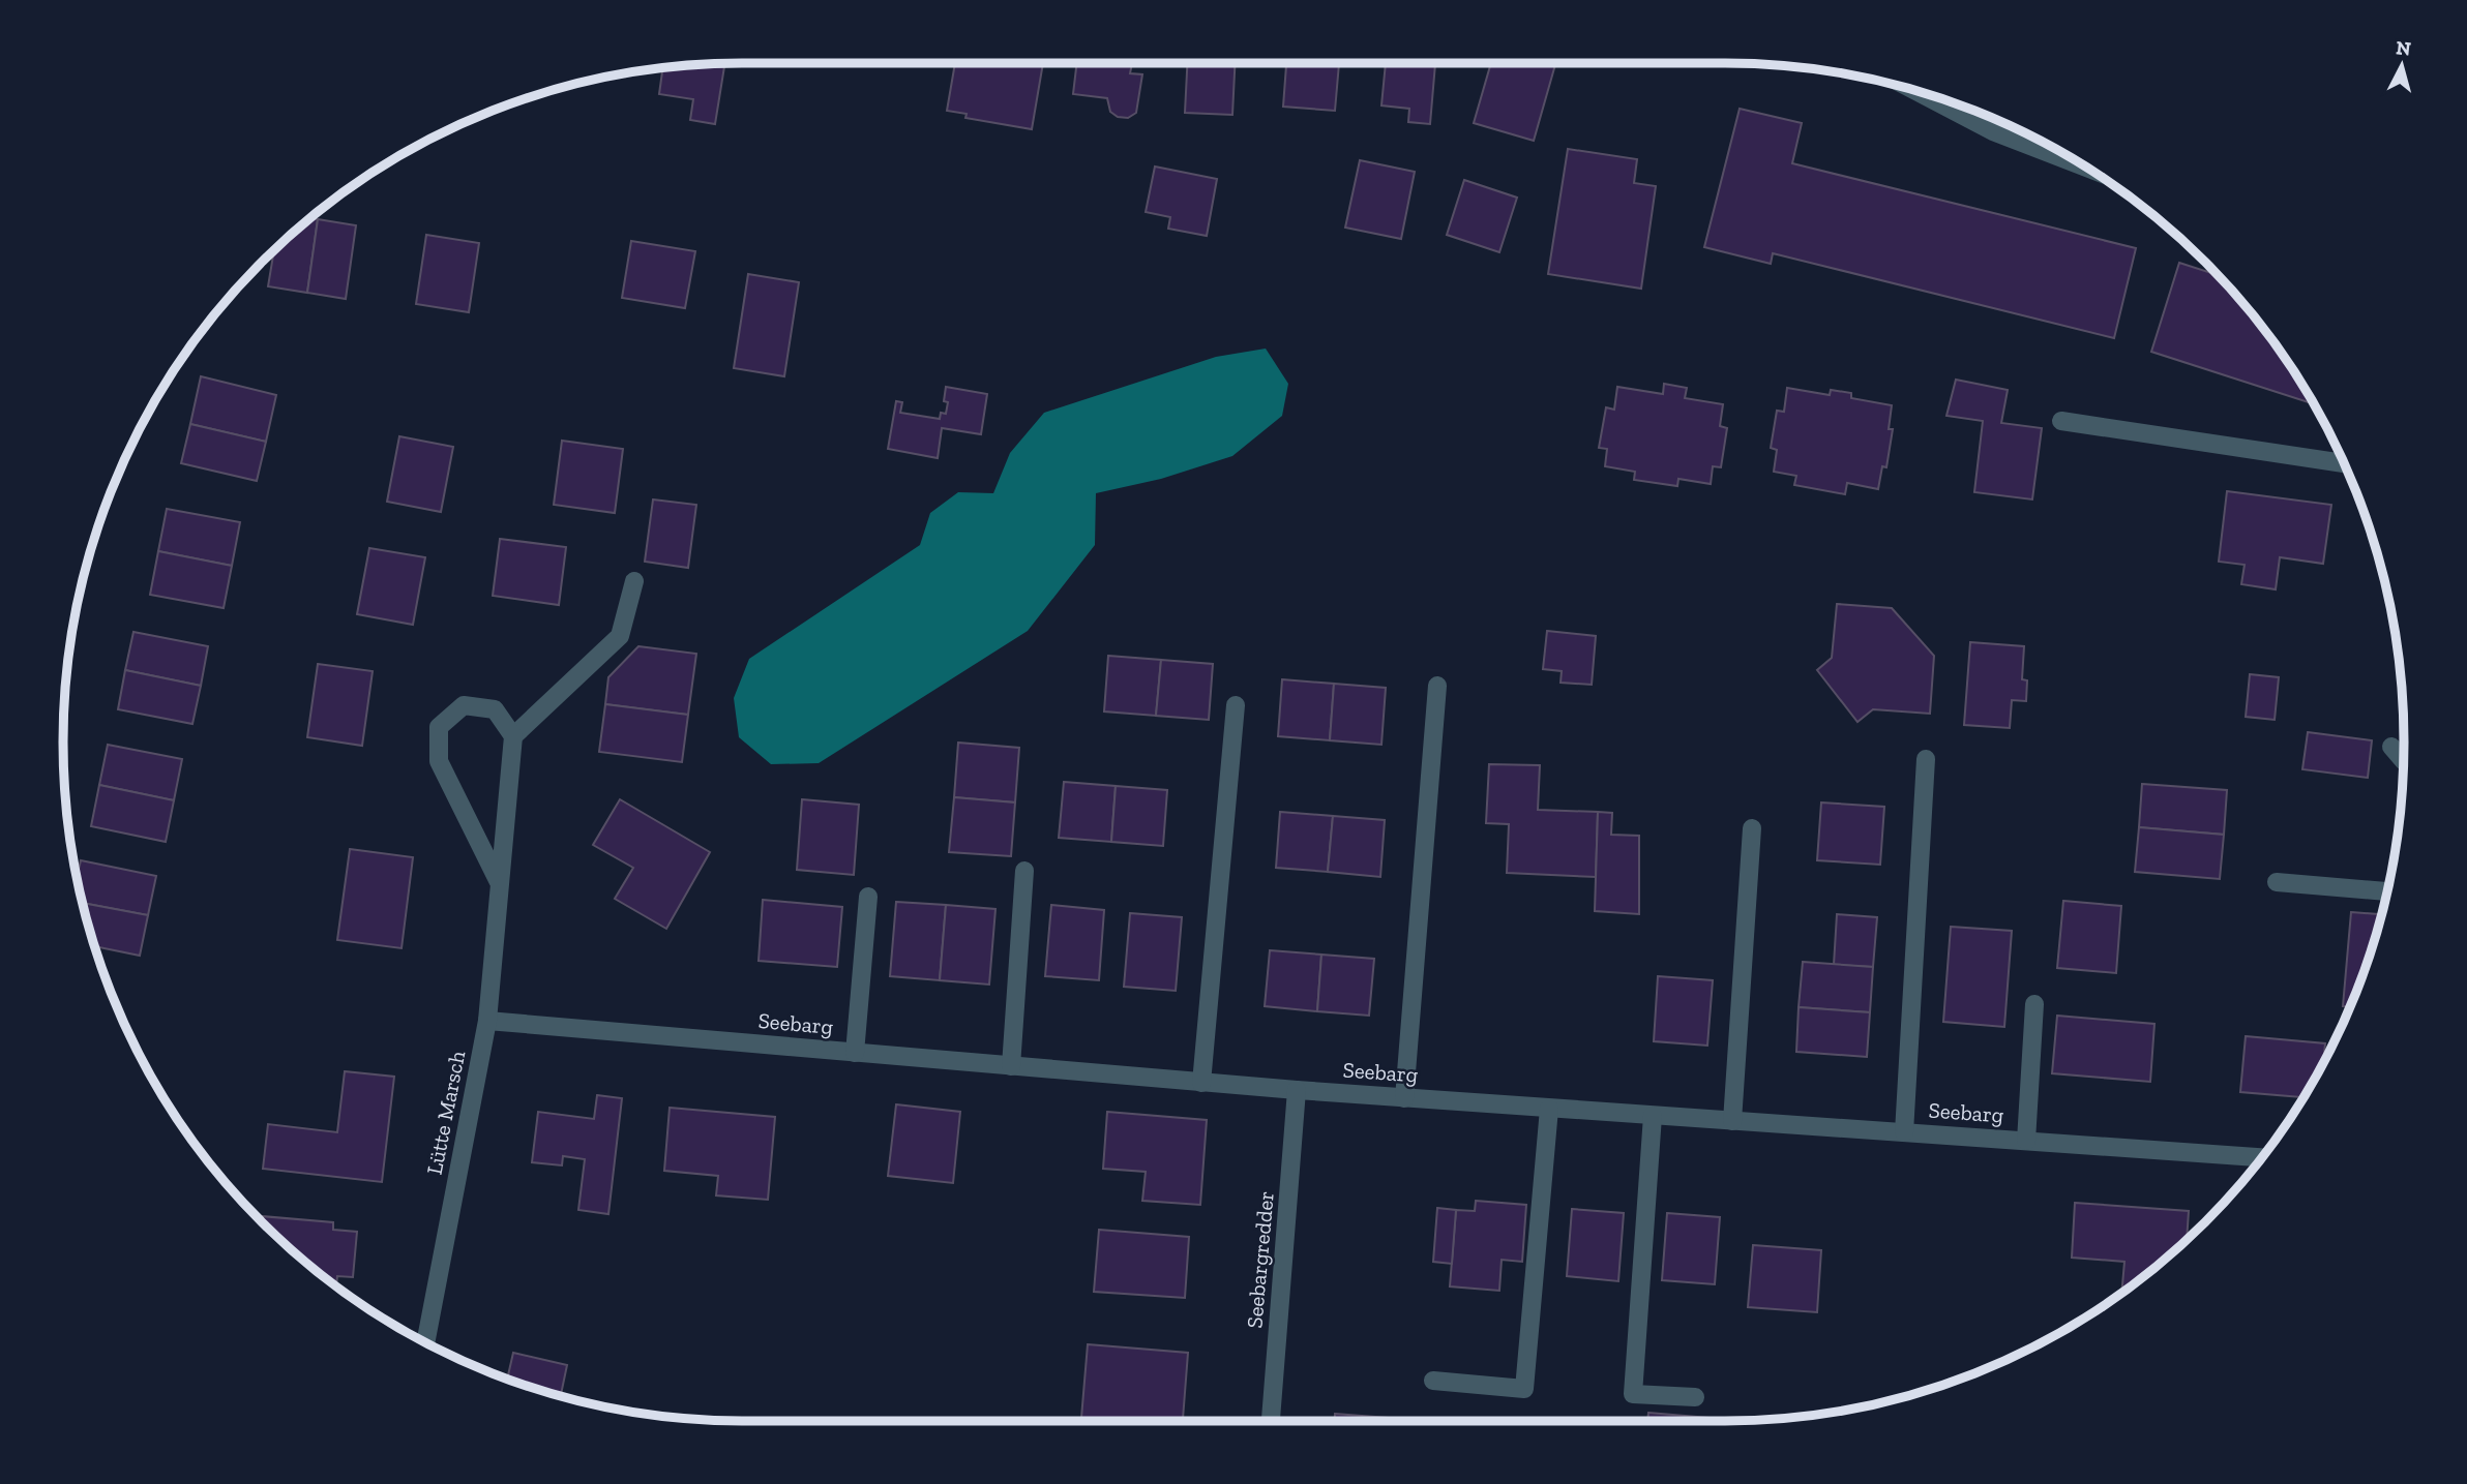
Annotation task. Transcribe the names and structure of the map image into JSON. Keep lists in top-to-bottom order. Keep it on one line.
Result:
{"streets":{"street":["Seebarg","Lütte Marsch","Seebargredder"]},"crossings":[["Seebarg","Lütte Marsch"],["Seebarg","Seebargredder"]],"north":"top"}
